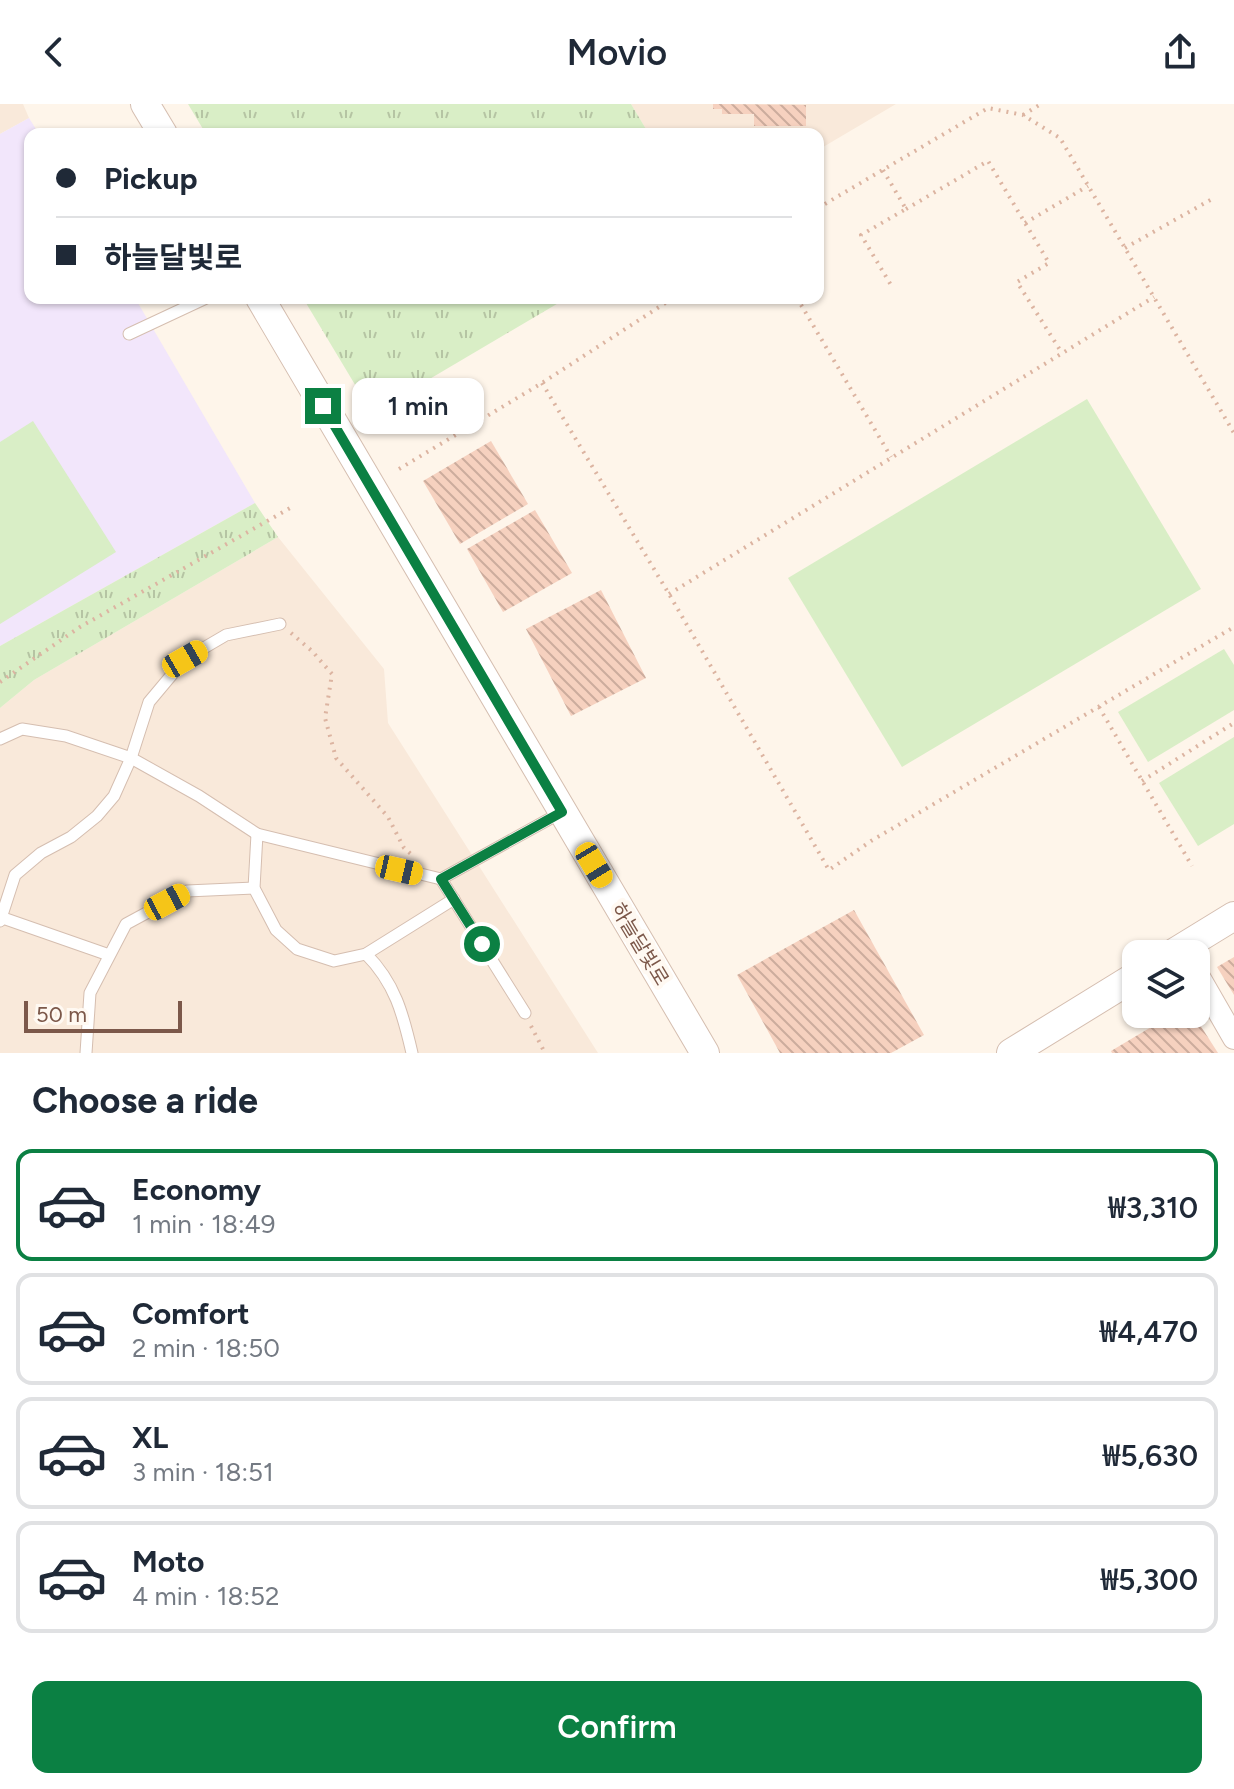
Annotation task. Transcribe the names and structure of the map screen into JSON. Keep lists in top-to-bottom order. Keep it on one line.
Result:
{"streets":{"street":["하늘달빛로"]},"scale_bar":"50 m","page":{"header":"Movio","banner":["Pickup","하늘달빛로"],"bubble":"1 min","scale":"50 m","heading":"Choose a ride","list":[{"name":"Economy","note":"1 min · 18:49","value":"₩3,310"},{"name":"Comfort","note":"2 min · 18:50","value":"₩4,470"},{"name":"XL","note":"3 min · 18:51","value":"₩5,630"},{"name":"Moto","note":"4 min · 18:52","value":"₩5,300"}],"buttons":"Confirm"}}
